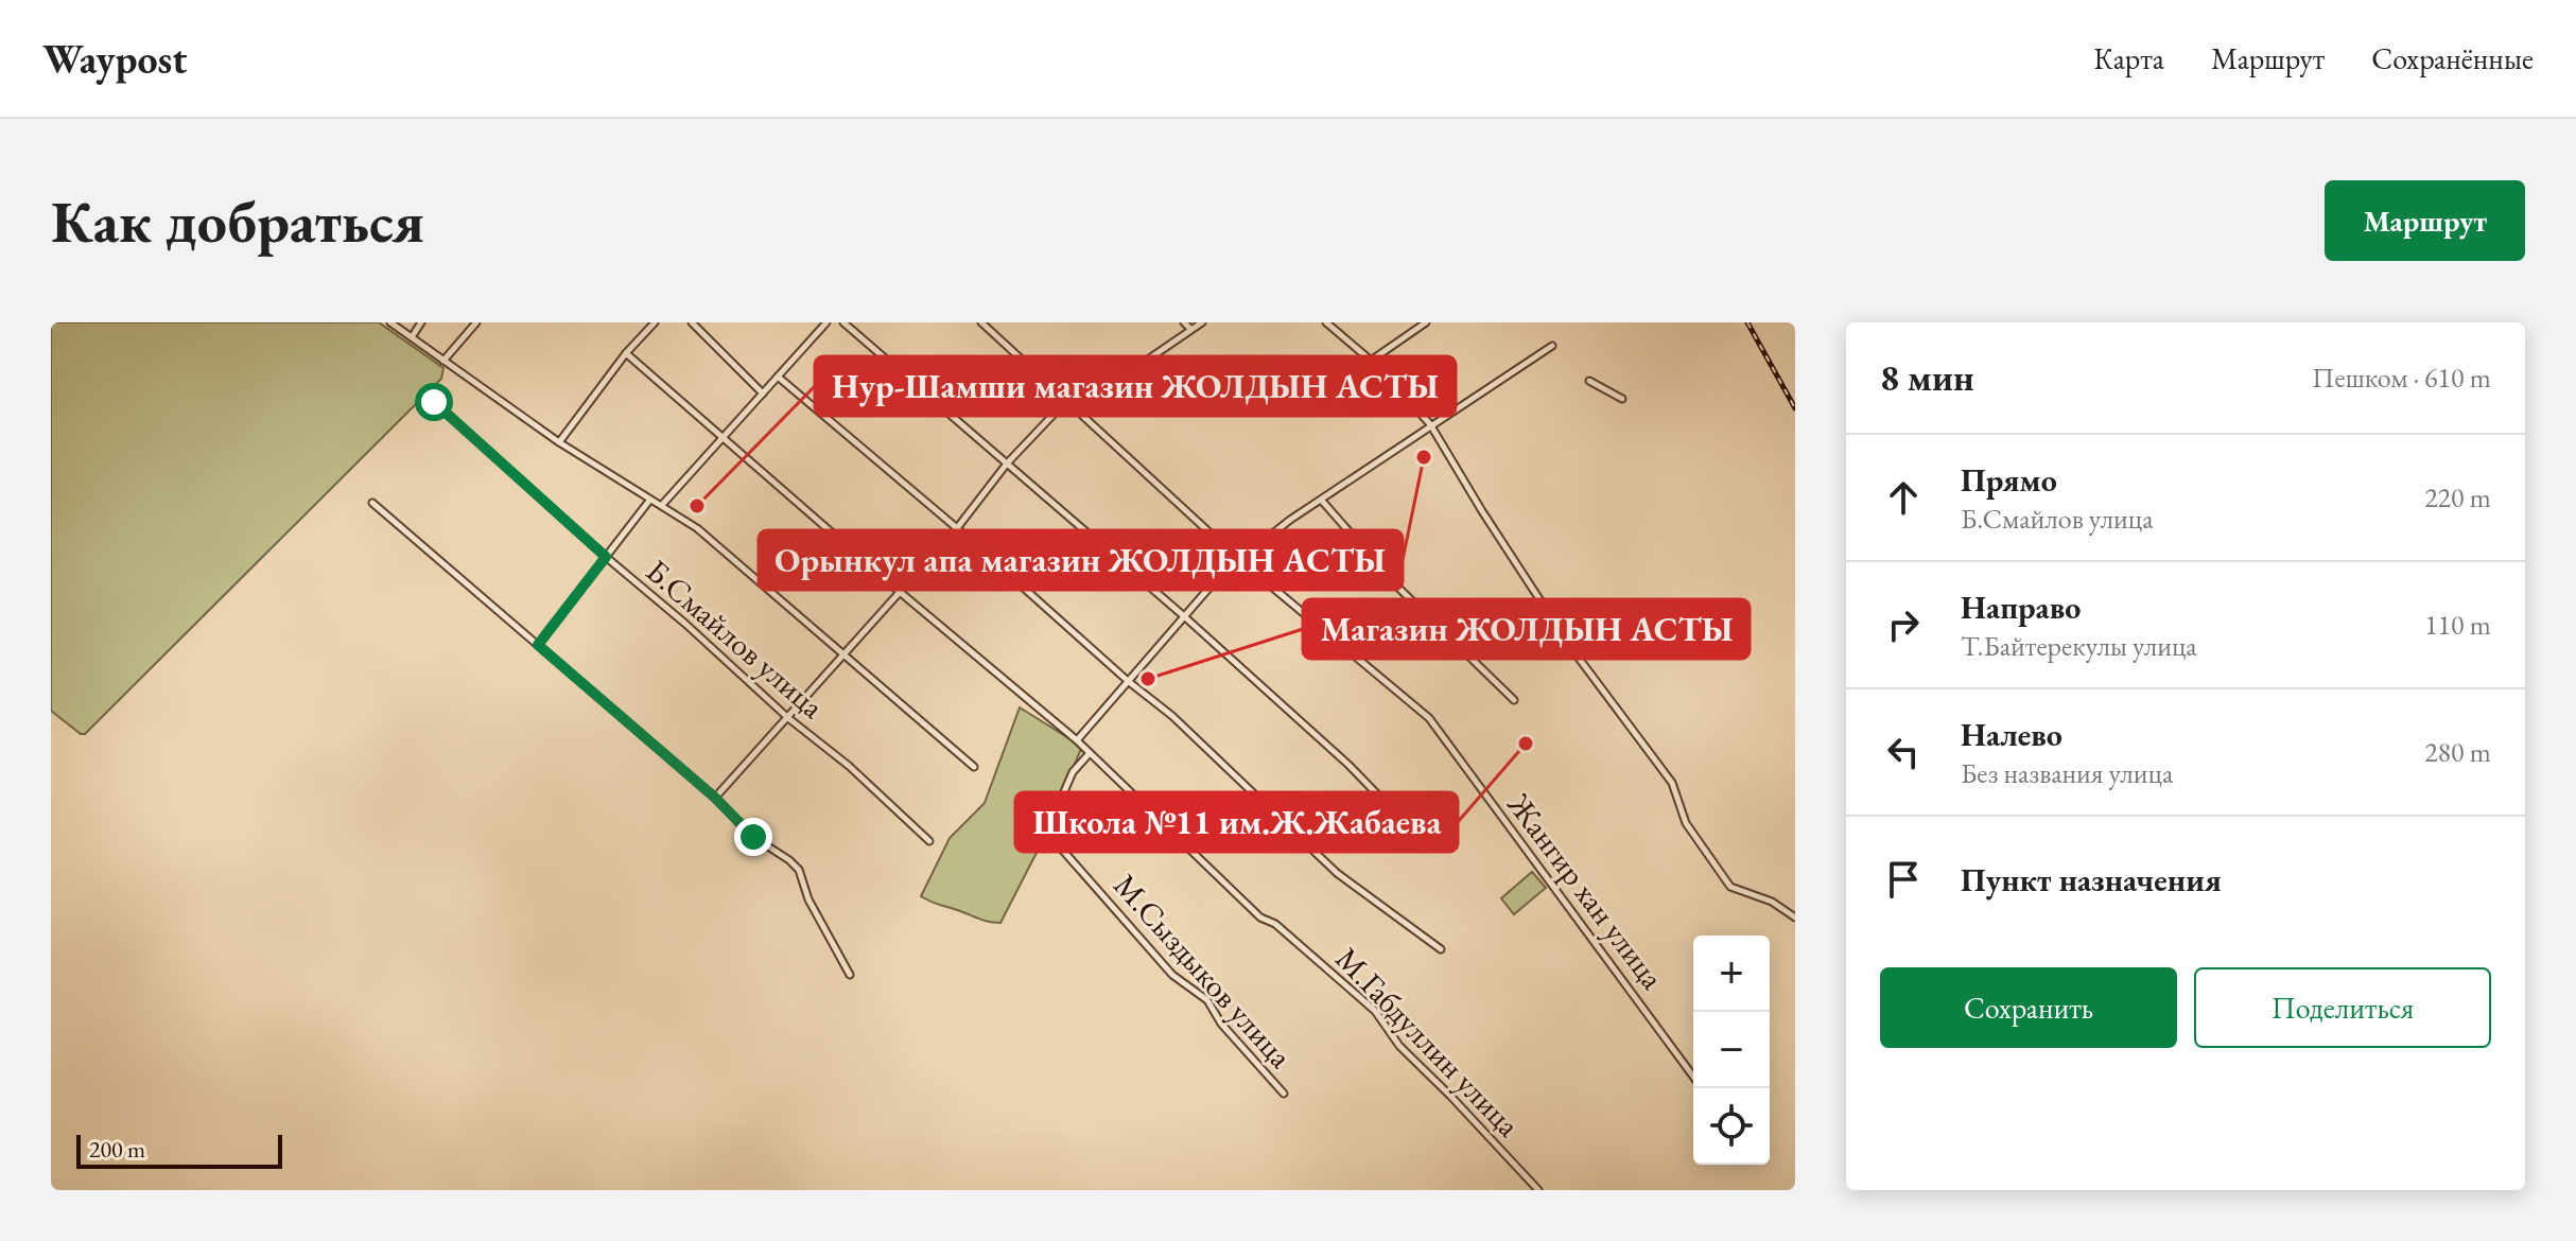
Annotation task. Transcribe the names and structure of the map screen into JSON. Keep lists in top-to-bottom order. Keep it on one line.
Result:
{"streets":{"street":["Б.Смайлов улица","Жангир хан улица","М.Сыздыков улица","М.Габдуллин улица"]},"crossings":[["М.Сыздыков улица","М.Габдуллин улица"]],"places":["Орынкул апа магазин ЖОЛДЫН АСТЫ","Нур-Шамши магазин ЖОЛДЫН АСТЫ","Магазин ЖОЛДЫН АСТЫ","Школа №11 им.Ж.Жабаева"],"scale_bar":"200 m","page":{"header":"Waypost","nav":["Карта","Маршрут","Сохранённые"],"buttons":["Маршрут",["Сохранить","Поделиться"]],"title":"Как добраться","heading":["8 мин","Пешком · 610 m"],"list":[["Прямо","Б.Смайлов улица","220 m"],["Направо","Т.Байтерекулы улица","110 m"],["Налево","Без названия улица","280 m"],"Пункт назначения"],"map_buttons":["+","−"],"scale":"200 m"}}
